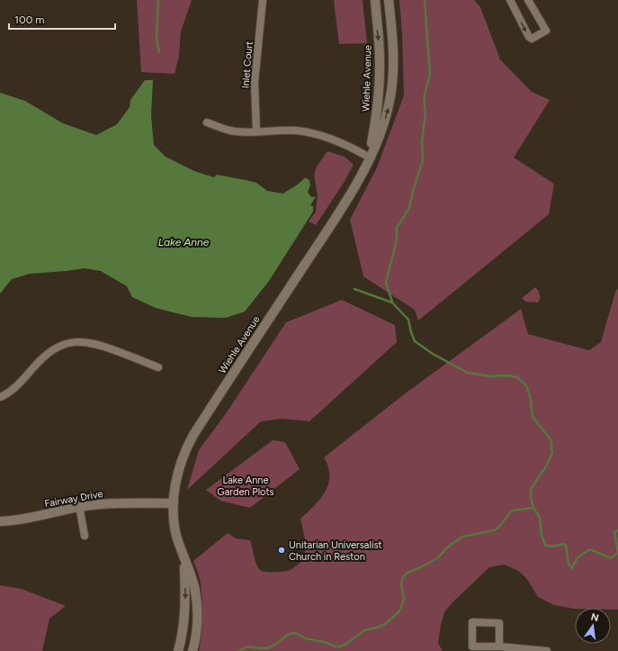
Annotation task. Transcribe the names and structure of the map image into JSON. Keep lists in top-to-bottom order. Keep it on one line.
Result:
{"streets":{"main road":["Wiehle Avenue","Fairway Drive"],"street":["Inlet Court"]},"crossings":[["Wiehle Avenue","Fairway Drive"]],"water":["Lake Anne"],"parks":["Lake Anne Garden Plots"],"places":["Unitarian Universalist Church in Reston"],"scale_bar":"100 m","north":"top"}
